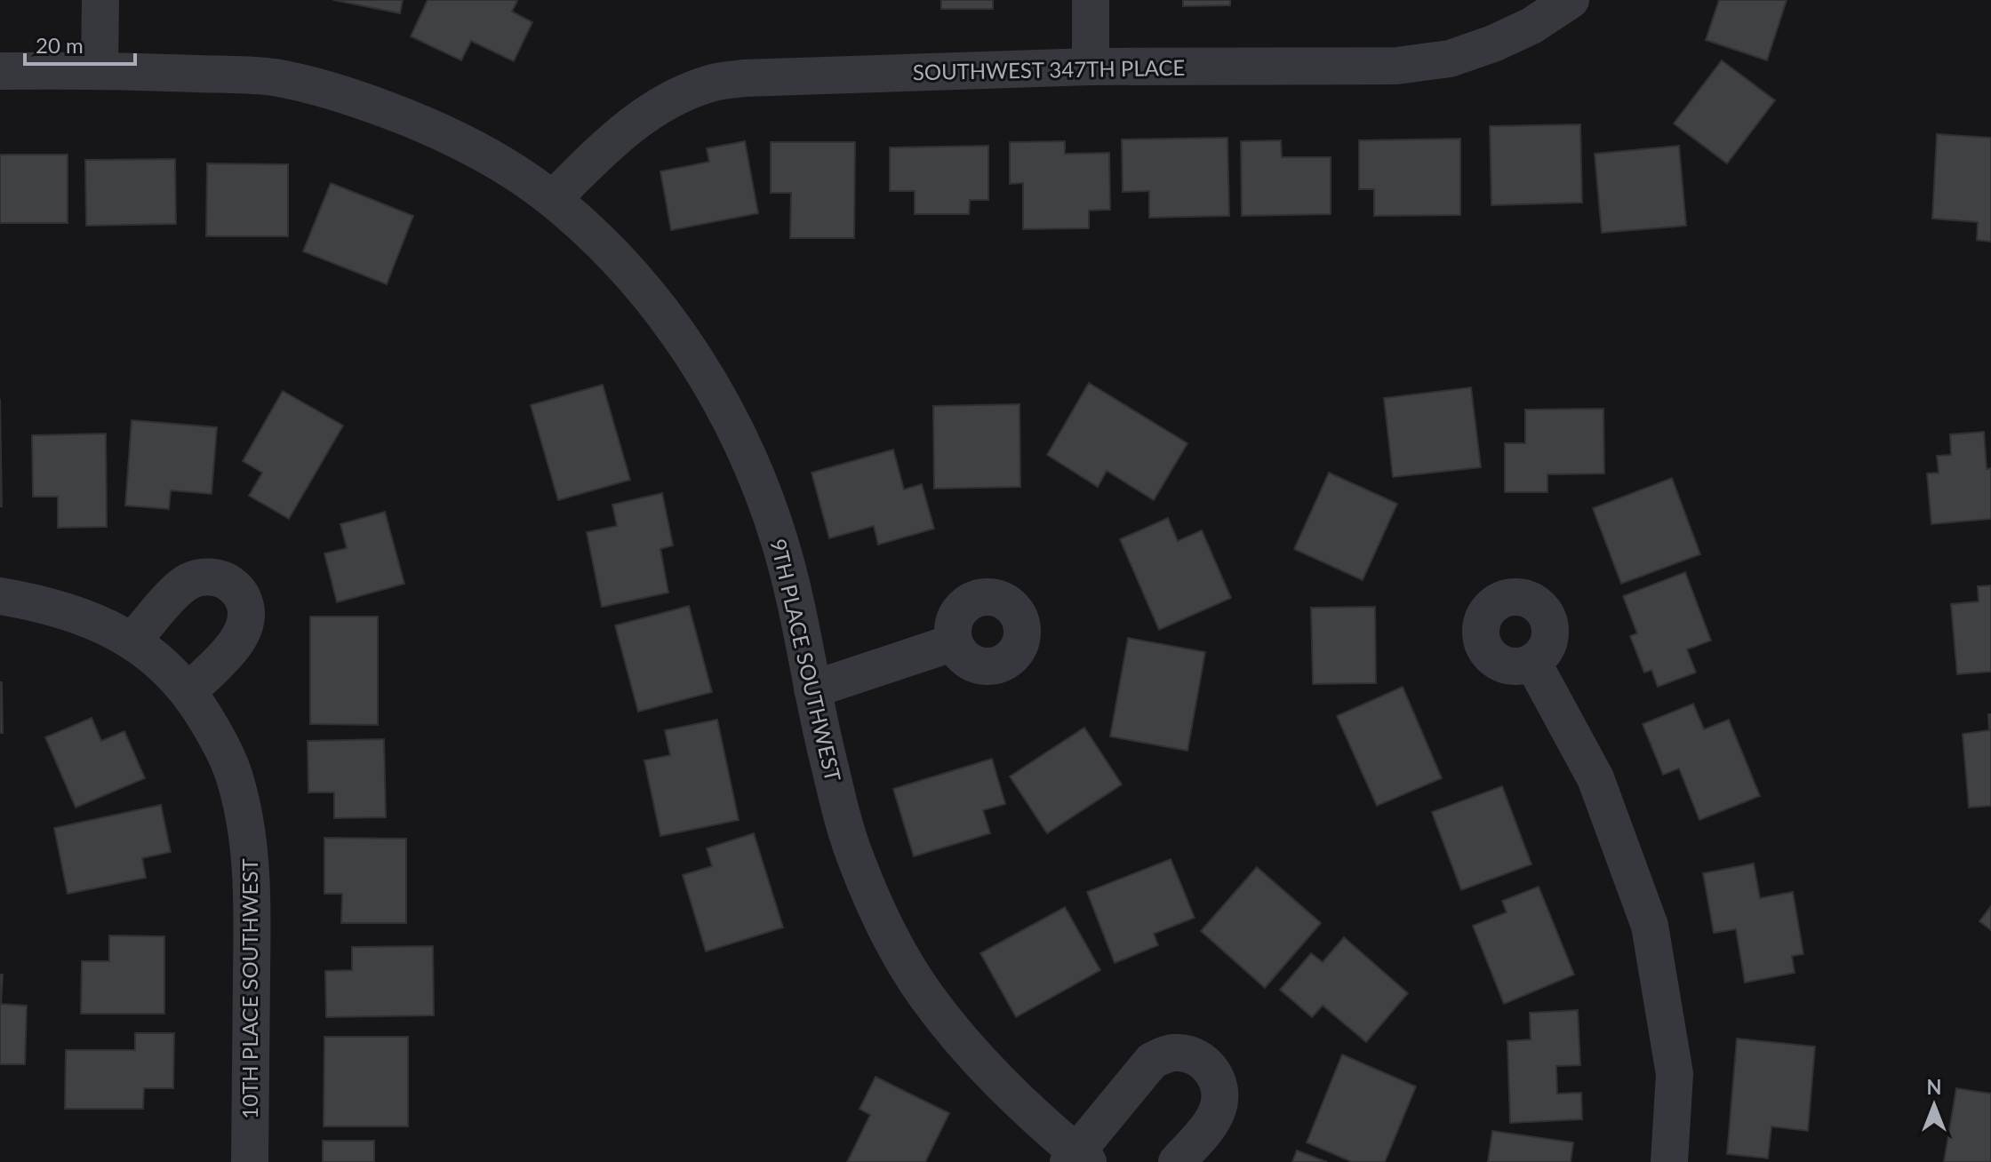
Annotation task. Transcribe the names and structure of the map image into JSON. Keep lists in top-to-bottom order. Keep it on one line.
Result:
{"streets":{"street":["SOUTHWEST 347TH PLACE","9TH PLACE SOUTHWEST","10TH PLACE SOUTHWEST"]},"crossings":[["SOUTHWEST 347TH PLACE","9TH PLACE SOUTHWEST"]],"scale_bar":"20 m","north":"top"}
